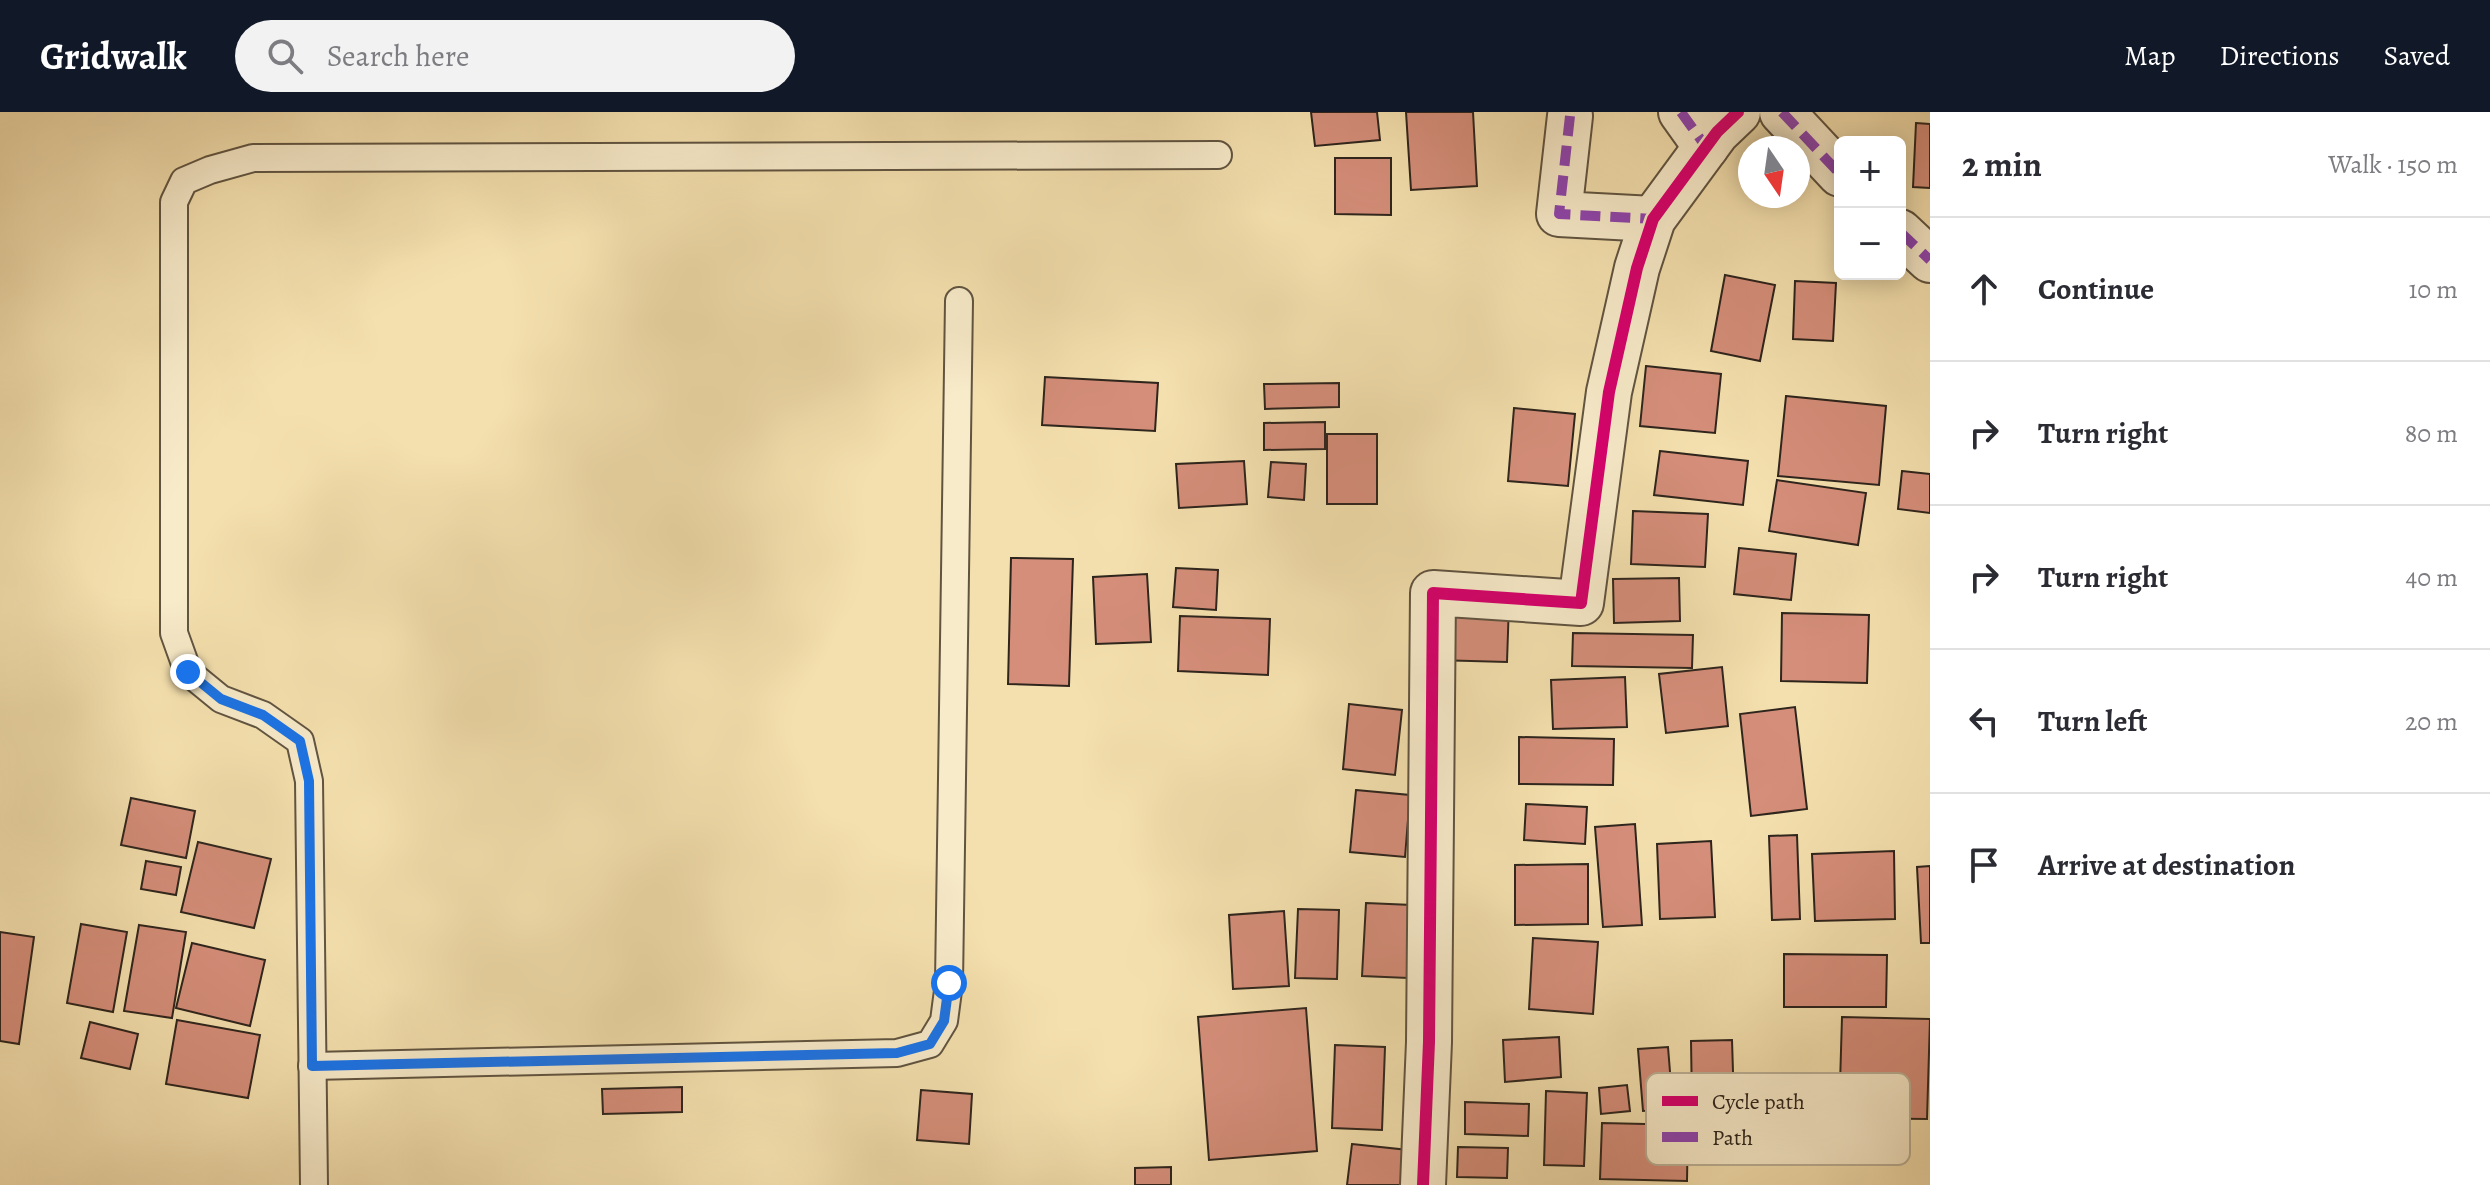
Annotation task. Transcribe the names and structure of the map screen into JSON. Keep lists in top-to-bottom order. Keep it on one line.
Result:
{"legend":["Cycle path","Path"],"north":"bottom","page":{"header":"Gridwalk","search":"Search here","nav":["Map","Directions","Saved"],"heading":["2 min","Walk · 150 m"],"map_buttons":["+","−"],"list":[["Continue","10 m"],["Turn right","80 m"],["Turn right","40 m"],["Turn left","20 m"],"Arrive at destination"]}}
